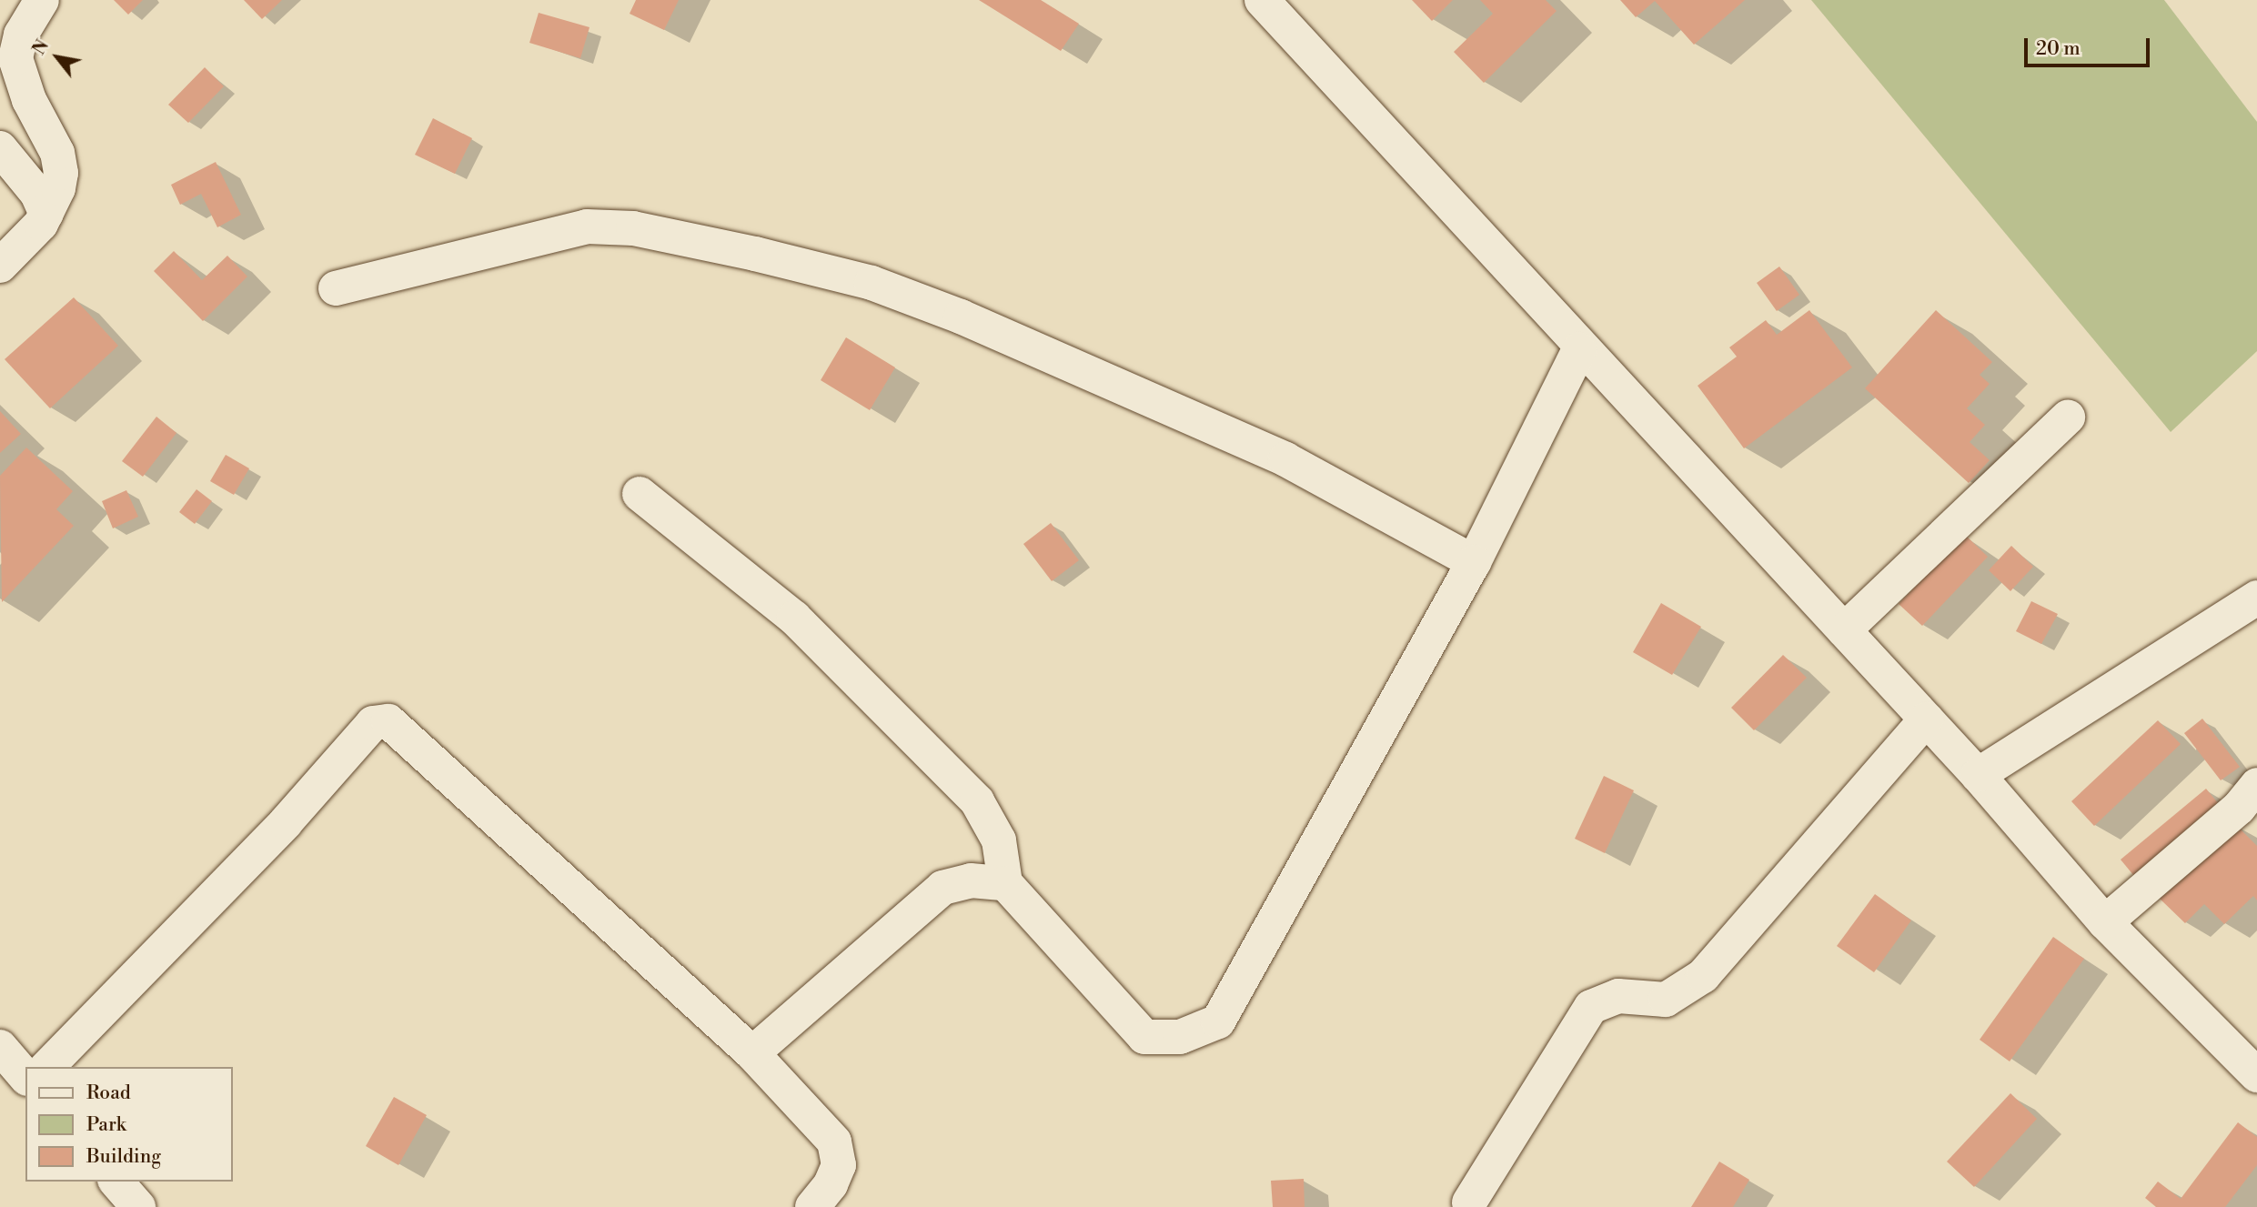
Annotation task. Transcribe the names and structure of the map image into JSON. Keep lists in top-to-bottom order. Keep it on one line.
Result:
{"legend":["Road","Park","Building"],"scale_bar":"20 m","north":"top left"}
